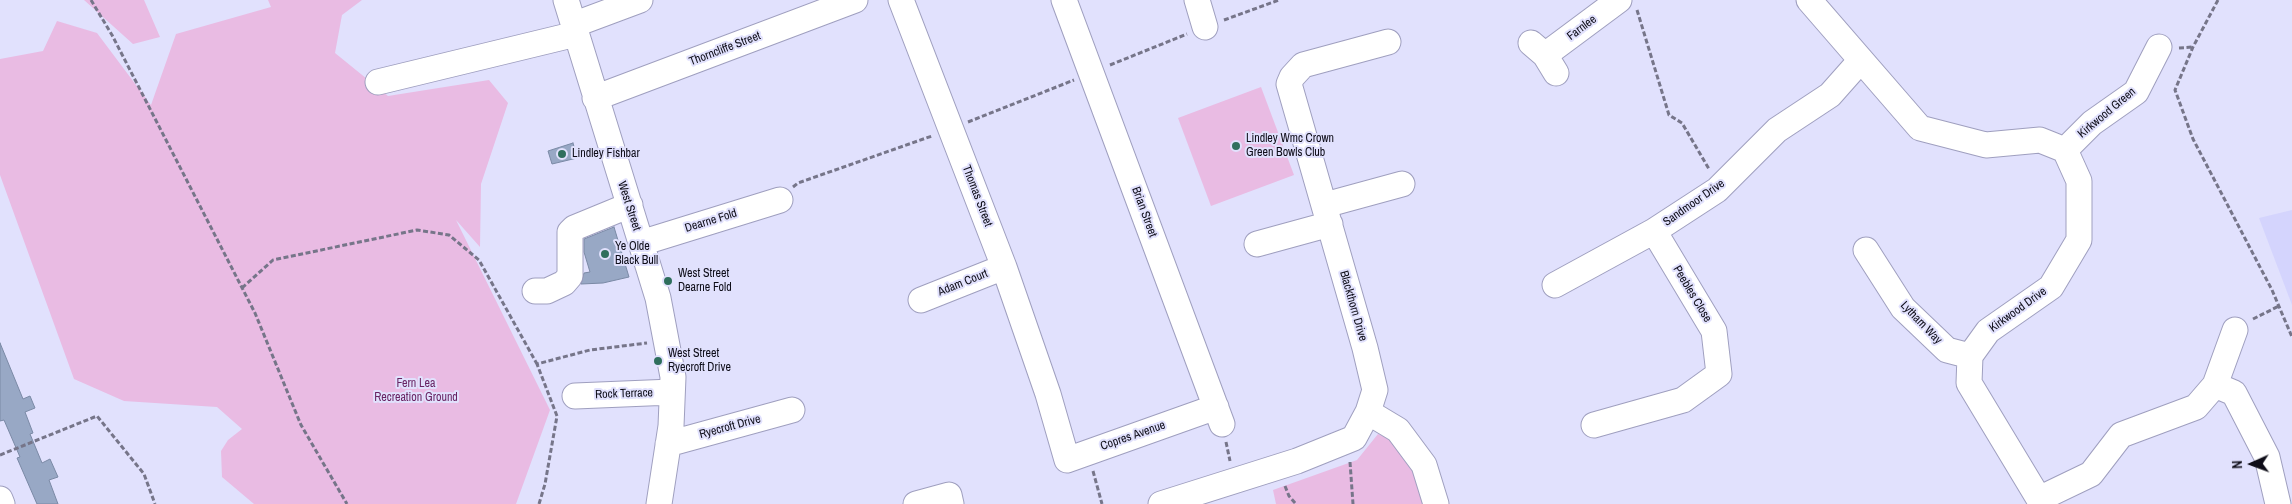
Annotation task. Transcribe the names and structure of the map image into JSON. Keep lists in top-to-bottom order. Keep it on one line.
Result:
{"streets":{"street":["Farnlee","Thorncliffe Street","Kirkwood Green","Thomas Street","Sandmoor Drive","West Street","Brian Street","Dearne Fold","Adam Court","Peebles Close","Blackthorn Drive","Kirkwood Drive","Lytham Way","Rock Terrace","Ryecroft Drive","Copres Avenue"]},"crossings":[["Thorncliffe Street","West Street"],["Kirkwood Green","Kirkwood Drive"],["Thomas Street","Adam Court"],["Thomas Street","Copres Avenue"],["Sandmoor Drive","Peebles Close"],["West Street","Dearne Fold"],["West Street","Rock Terrace"],["West Street","Ryecroft Drive"],["Brian Street","Copres Avenue"],["Kirkwood Drive","Lytham Way"]],"parks":["Fern Lea Recreation Ground"],"places":["Lindley Wmc Crown Green Bowls Club","Lindley Fishbar","Ye Olde Black Bull","West Street Dearne Fold","West Street Ryecroft Drive"],"north":"left"}
